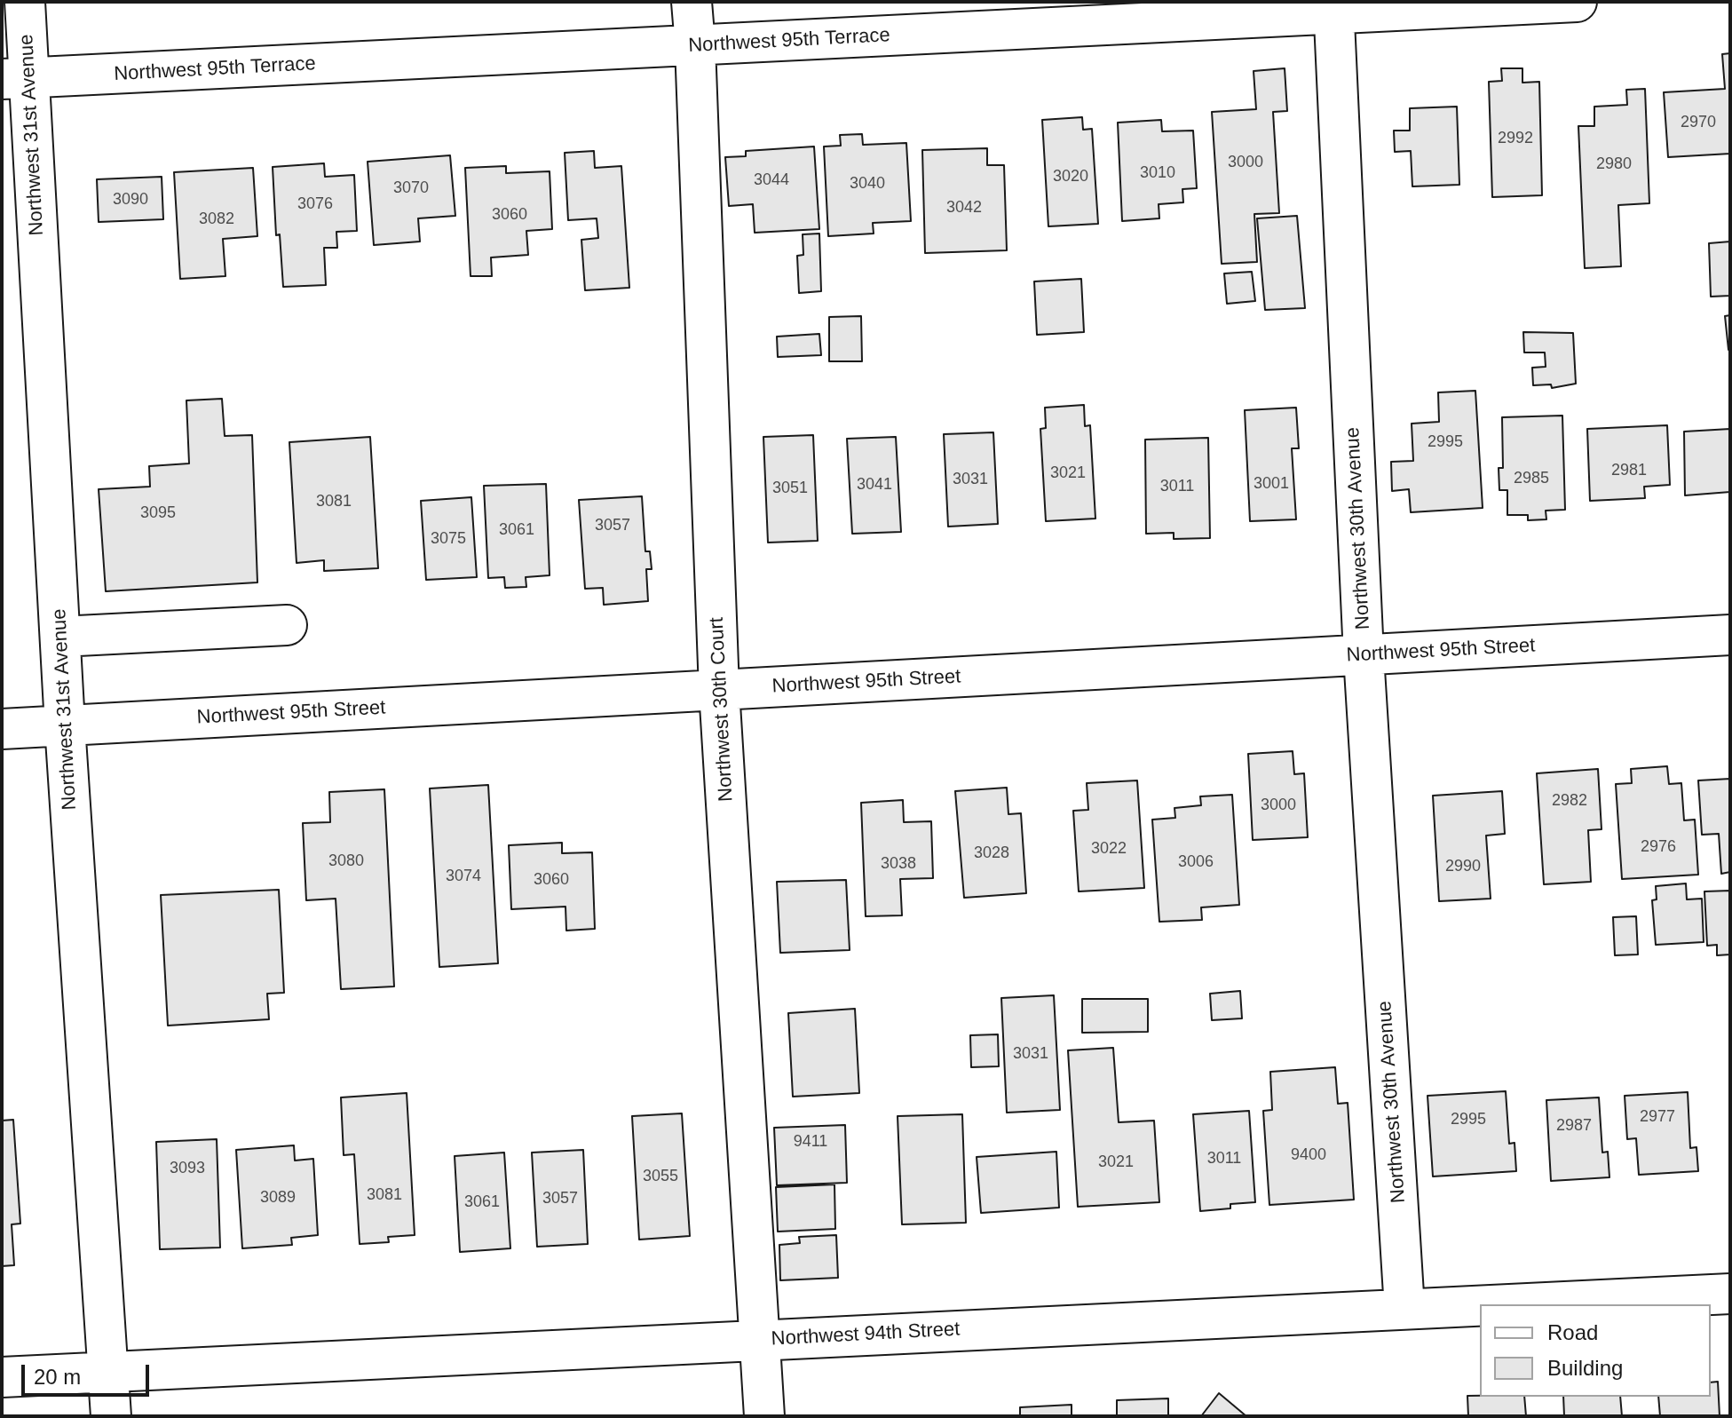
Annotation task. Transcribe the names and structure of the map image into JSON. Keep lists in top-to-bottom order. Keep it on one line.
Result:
{"streets":{"street":["Northwest 95th Terrace","Northwest 31st Avenue","Northwest 30th Avenue","Northwest 95th Street","Northwest 30th Court","Northwest 94th Street"]},"crossings":[["Northwest 95th Terrace","Northwest 31st Avenue"],["Northwest 95th Terrace","Northwest 30th Avenue"],["Northwest 95th Terrace","Northwest 30th Court"],["Northwest 31st Avenue","Northwest 95th Street"],["Northwest 31st Avenue","Northwest 94th Street"],["Northwest 30th Avenue","Northwest 95th Street"],["Northwest 30th Avenue","Northwest 94th Street"],["Northwest 95th Street","Northwest 30th Court"],["Northwest 30th Court","Northwest 94th Street"]],"house_numbers":["2970","2992","3000","2980","3010","3020","3044","3040","3070","3090","3076","3042","3060","3082","2995","2981","3021","2985","3031","3001","3041","3011","3051","3081","3095","3057","3061","3075","2982","3000","2976","3022","3028","3080","3006","3038","2990","3074","3060","3031","2977","2995","2987","9411","9400","3011","3021","3093","3055","3081","3089","3057","3061"],"legend":["Road","Building"],"scale_bar":"20 m"}
